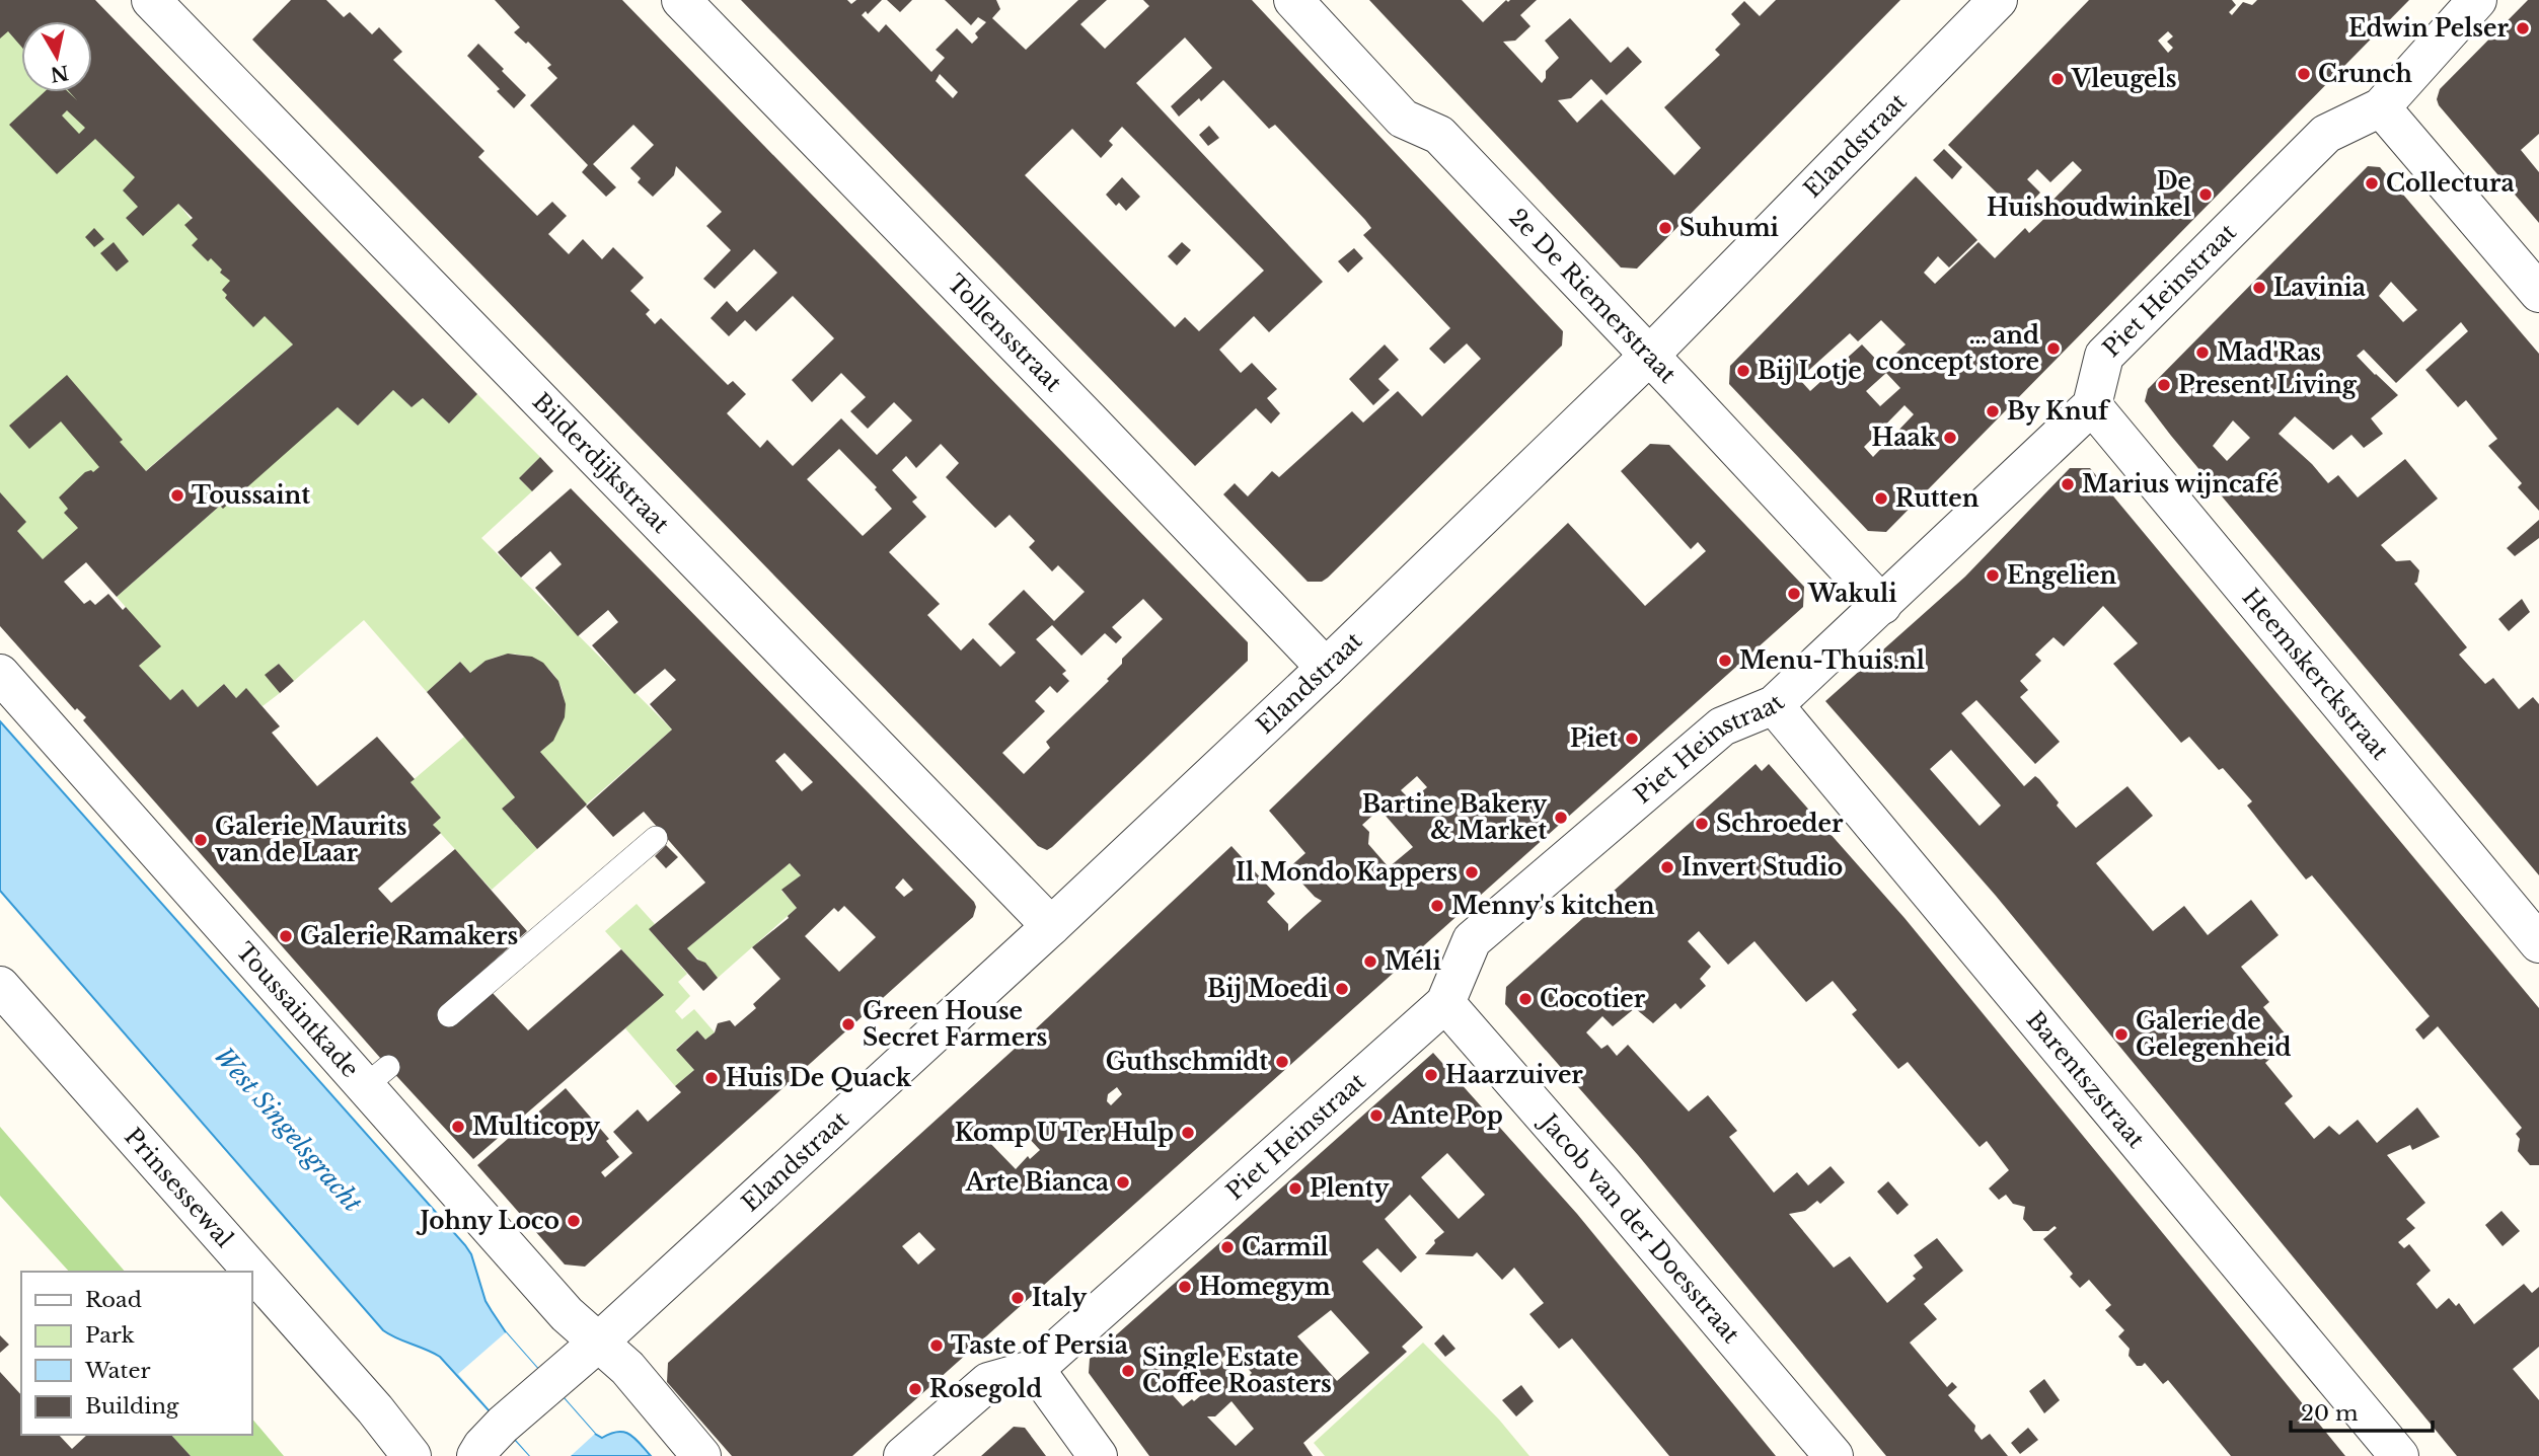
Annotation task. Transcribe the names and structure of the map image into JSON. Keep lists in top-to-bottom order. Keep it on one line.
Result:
{"streets":{"street":["Elandstraat","Piet Heinstraat","2e De Riemerstraat","Tollensstraat","Bilderdijkstraat","Heemskerckstraat","Toussaintkade","Barentszstraat","Prinsessewal","Jacob van der Doesstraat"]},"crossings":[["Elandstraat","2e De Riemerstraat"],["Elandstraat","Tollensstraat"],["Elandstraat","Bilderdijkstraat"],["Elandstraat","Toussaintkade"],["Piet Heinstraat","2e De Riemerstraat"],["Piet Heinstraat","Heemskerckstraat"],["Piet Heinstraat","Barentszstraat"],["Piet Heinstraat","Jacob van der Doesstraat"]],"water":["West Singelsgracht"],"places":["Edwin Pelser","Crunch","Vleugels","Collectura","De Huishoudwinkel","Suhumi","Lavinia","… and concept store","Mad'Ras","Bij Lotje","Present Living","By Knuf","Haak","Marius wijncafé","Toussaint","Rutten","Engelien","Wakuli","Menu-Thuis.nl","Piet","Bartine Bakery & Market","Schroeder","Galerie Maurits van de Laar","Invert Studio","Il Mondo Kappers","Menny's kitchen","Galerie Ramakers","Méli","Bij Moedi","Cocotier","Green House Secret Farmers","Galerie de Gelegenheid","Guthschmidt","Haarzuiver","Huis De Quack","Ante Pop","Multicopy","Komp U Ter Hulp","Arte Bianca","Plenty","Johny Loco","Carmil","Homegym","Italy","Taste of Persia","Single Estate Coffee Roasters","Rosegold"],"legend":["Road","Park","Water","Building"],"scale_bar":"20 m","north":"bottom"}
